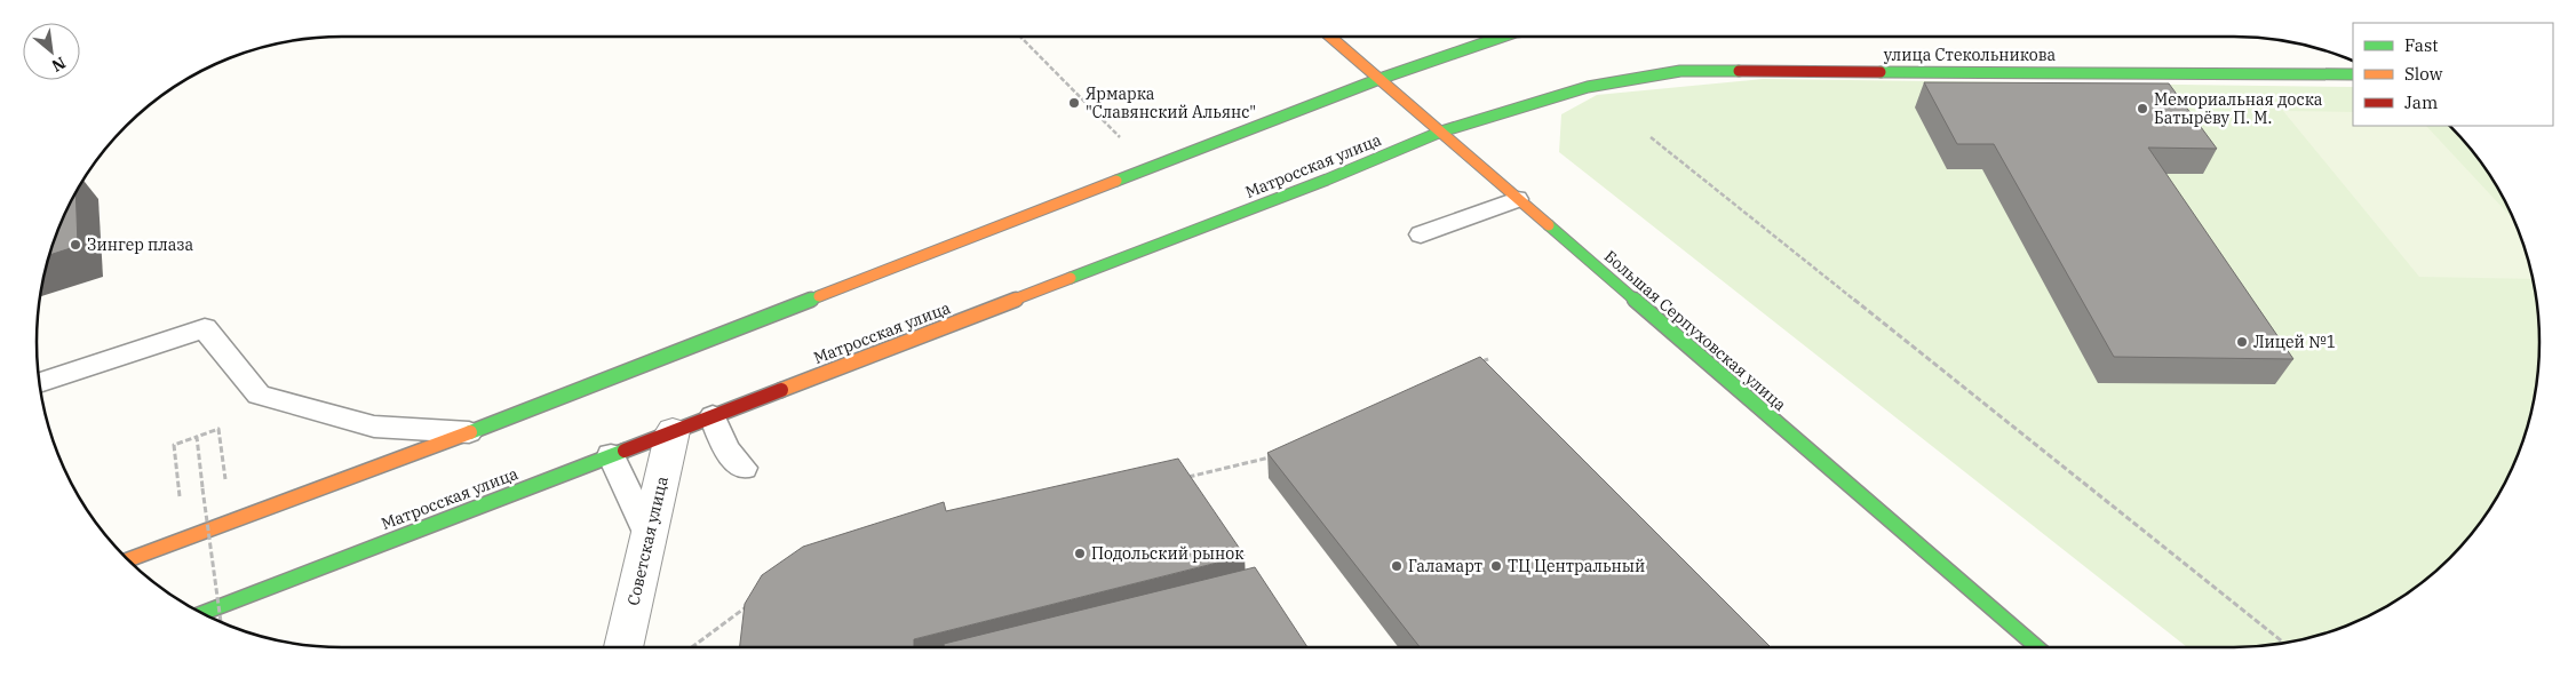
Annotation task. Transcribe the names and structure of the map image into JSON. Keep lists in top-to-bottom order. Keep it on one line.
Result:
{"streets":{"main road":["улица Стекольникова","Матросская улица","Большая Серпуховская улица"],"street":["Советская улица"]},"crossings":[["улица Стекольникова","Матросская улица"],["Матросская улица","Большая Серпуховская улица"],["Матросская улица","Советская улица"]],"places":["Ярмарка \"Славянский Альянс\"","Мемориальная доска Батырёву П. М.","Зингер плаза","Лицeй №1","Подольский рынок","Галамарт","ТЦ Центральный"],"legend":["Fast","Slow","Jam"],"north":"bottom right"}
